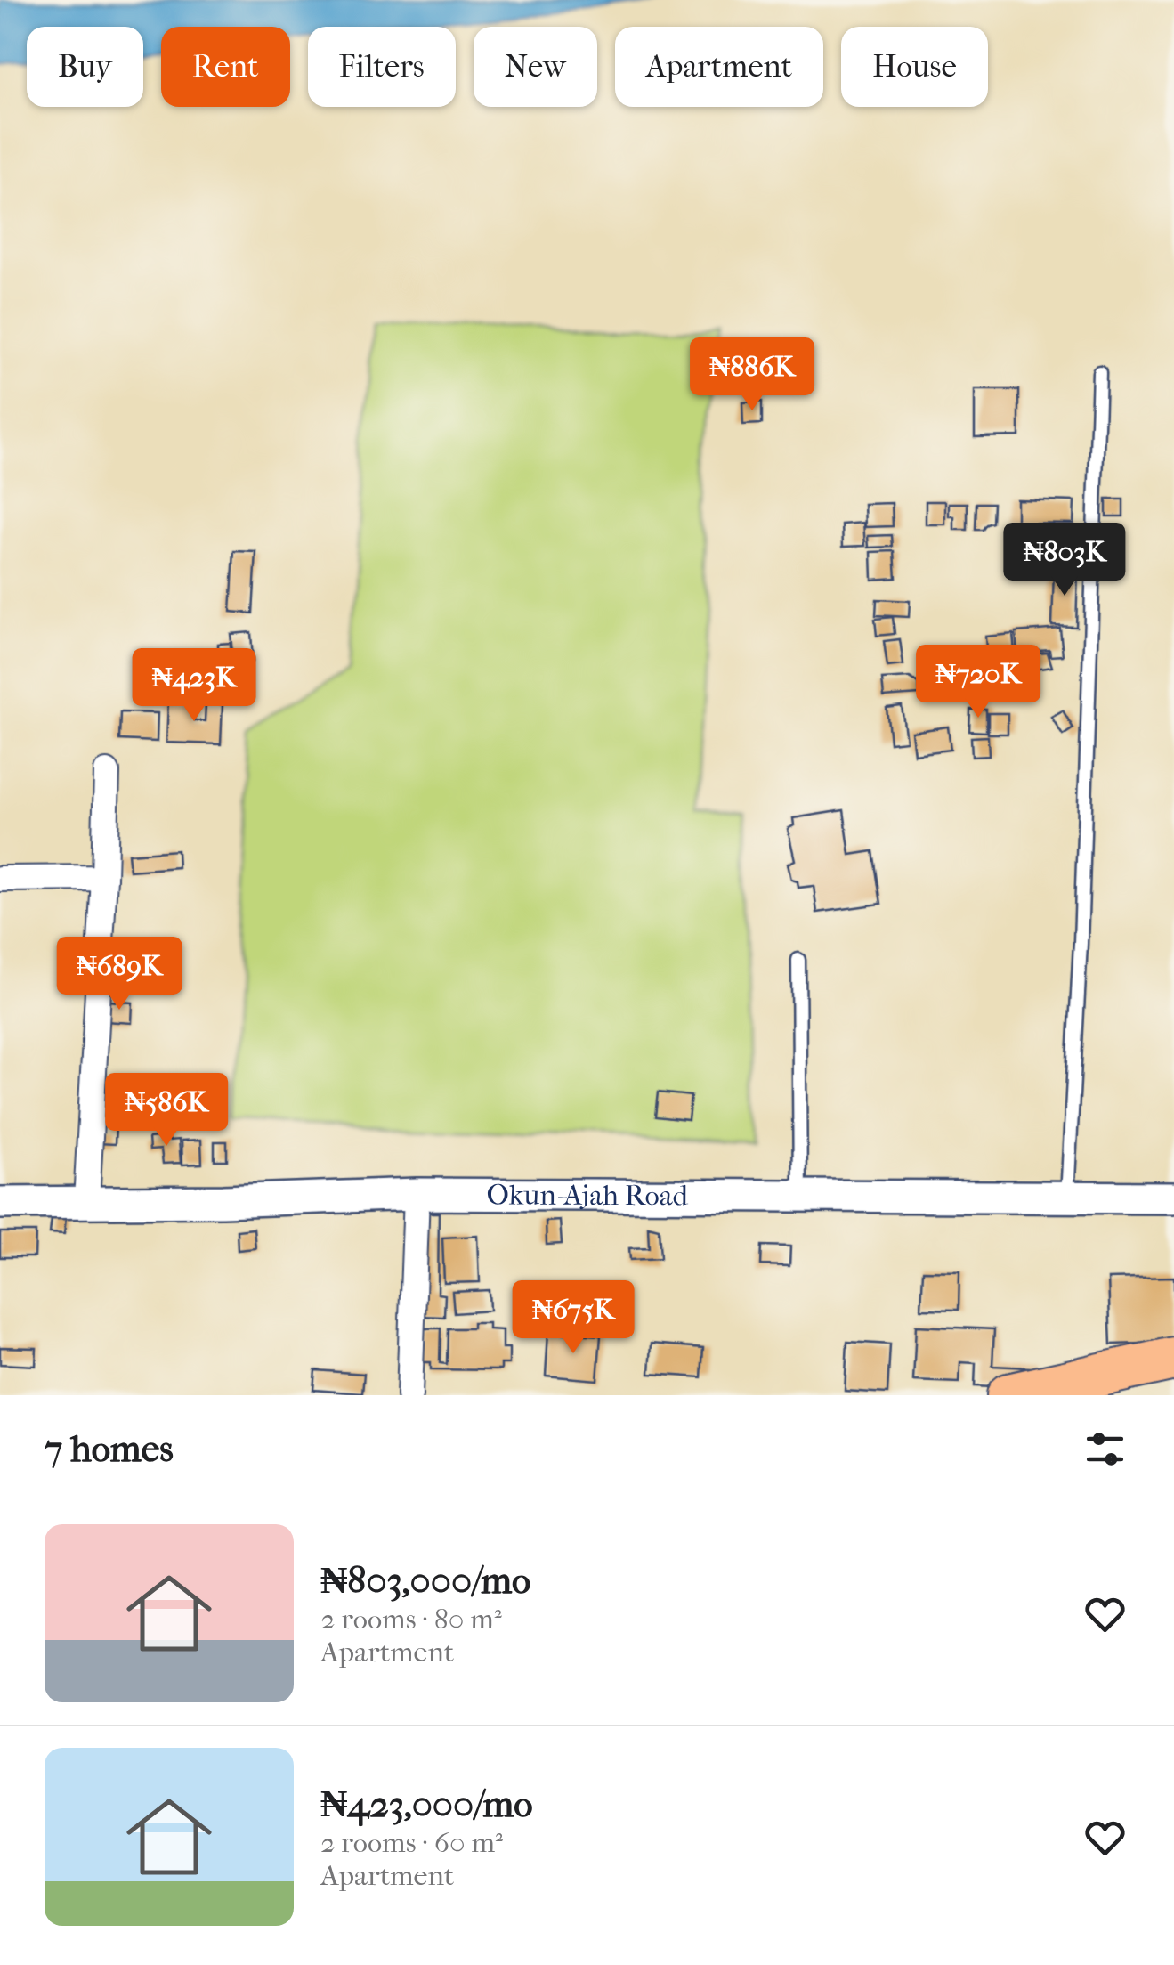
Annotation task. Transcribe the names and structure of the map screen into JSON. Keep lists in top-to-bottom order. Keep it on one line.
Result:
{"streets":{"street":["Okun-Ajah Road"]},"page":{"chip":["Buy","Rent","Filters","New","Apartment","House"],"price":["₦886K","₦803K","₦720K","₦423K","₦689K","₦586K","₦675K"],"heading":"7 homes","list":[{"name":"₦803,000/mo","note":"2 rooms · 80 m² · Apartment"},{"name":"₦423,000/mo","note":"2 rooms · 60 m² · Apartment"}]}}
